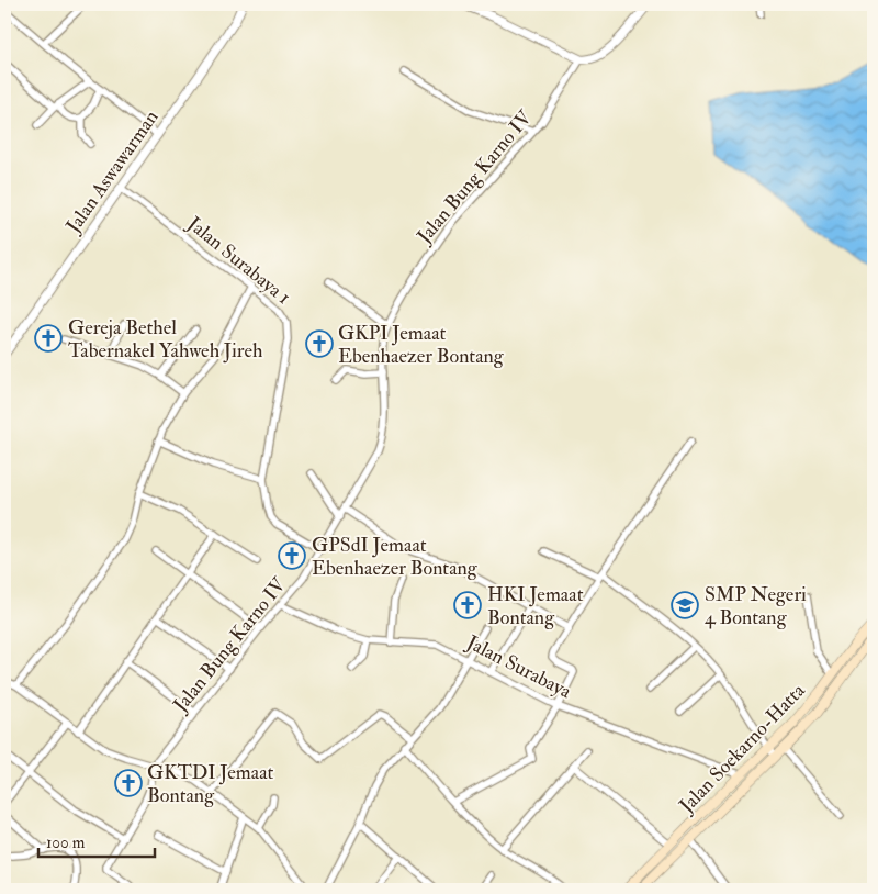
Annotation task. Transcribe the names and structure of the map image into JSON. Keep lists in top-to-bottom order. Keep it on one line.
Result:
{"streets":{"main road":["Jalan Soekarno-Hatta"],"street":["Jalan Aswawarman","Jalan Bung Karno IV","Jalan Surabaya 1","Jalan Surabaya"]},"crossings":[["Jalan Aswawarman","Jalan Surabaya 1"],["Jalan Bung Karno IV","Jalan Surabaya 1"],["Jalan Bung Karno IV","Jalan Surabaya"],["Jalan Surabaya","Jalan Soekarno-Hatta"]],"places":{"church":["Gereja Bethel Tabernakel Yahweh Jireh","GKPI Jemaat Ebenhaezer Bontang","GPSdI Jemaat Ebenhaezer Bontang","HKI Jemaat Bontang","GKTDI Jemaat Bontang"],"school or university":["SMP Negeri 4 Bontang"]},"scale_bar":"100 m"}
